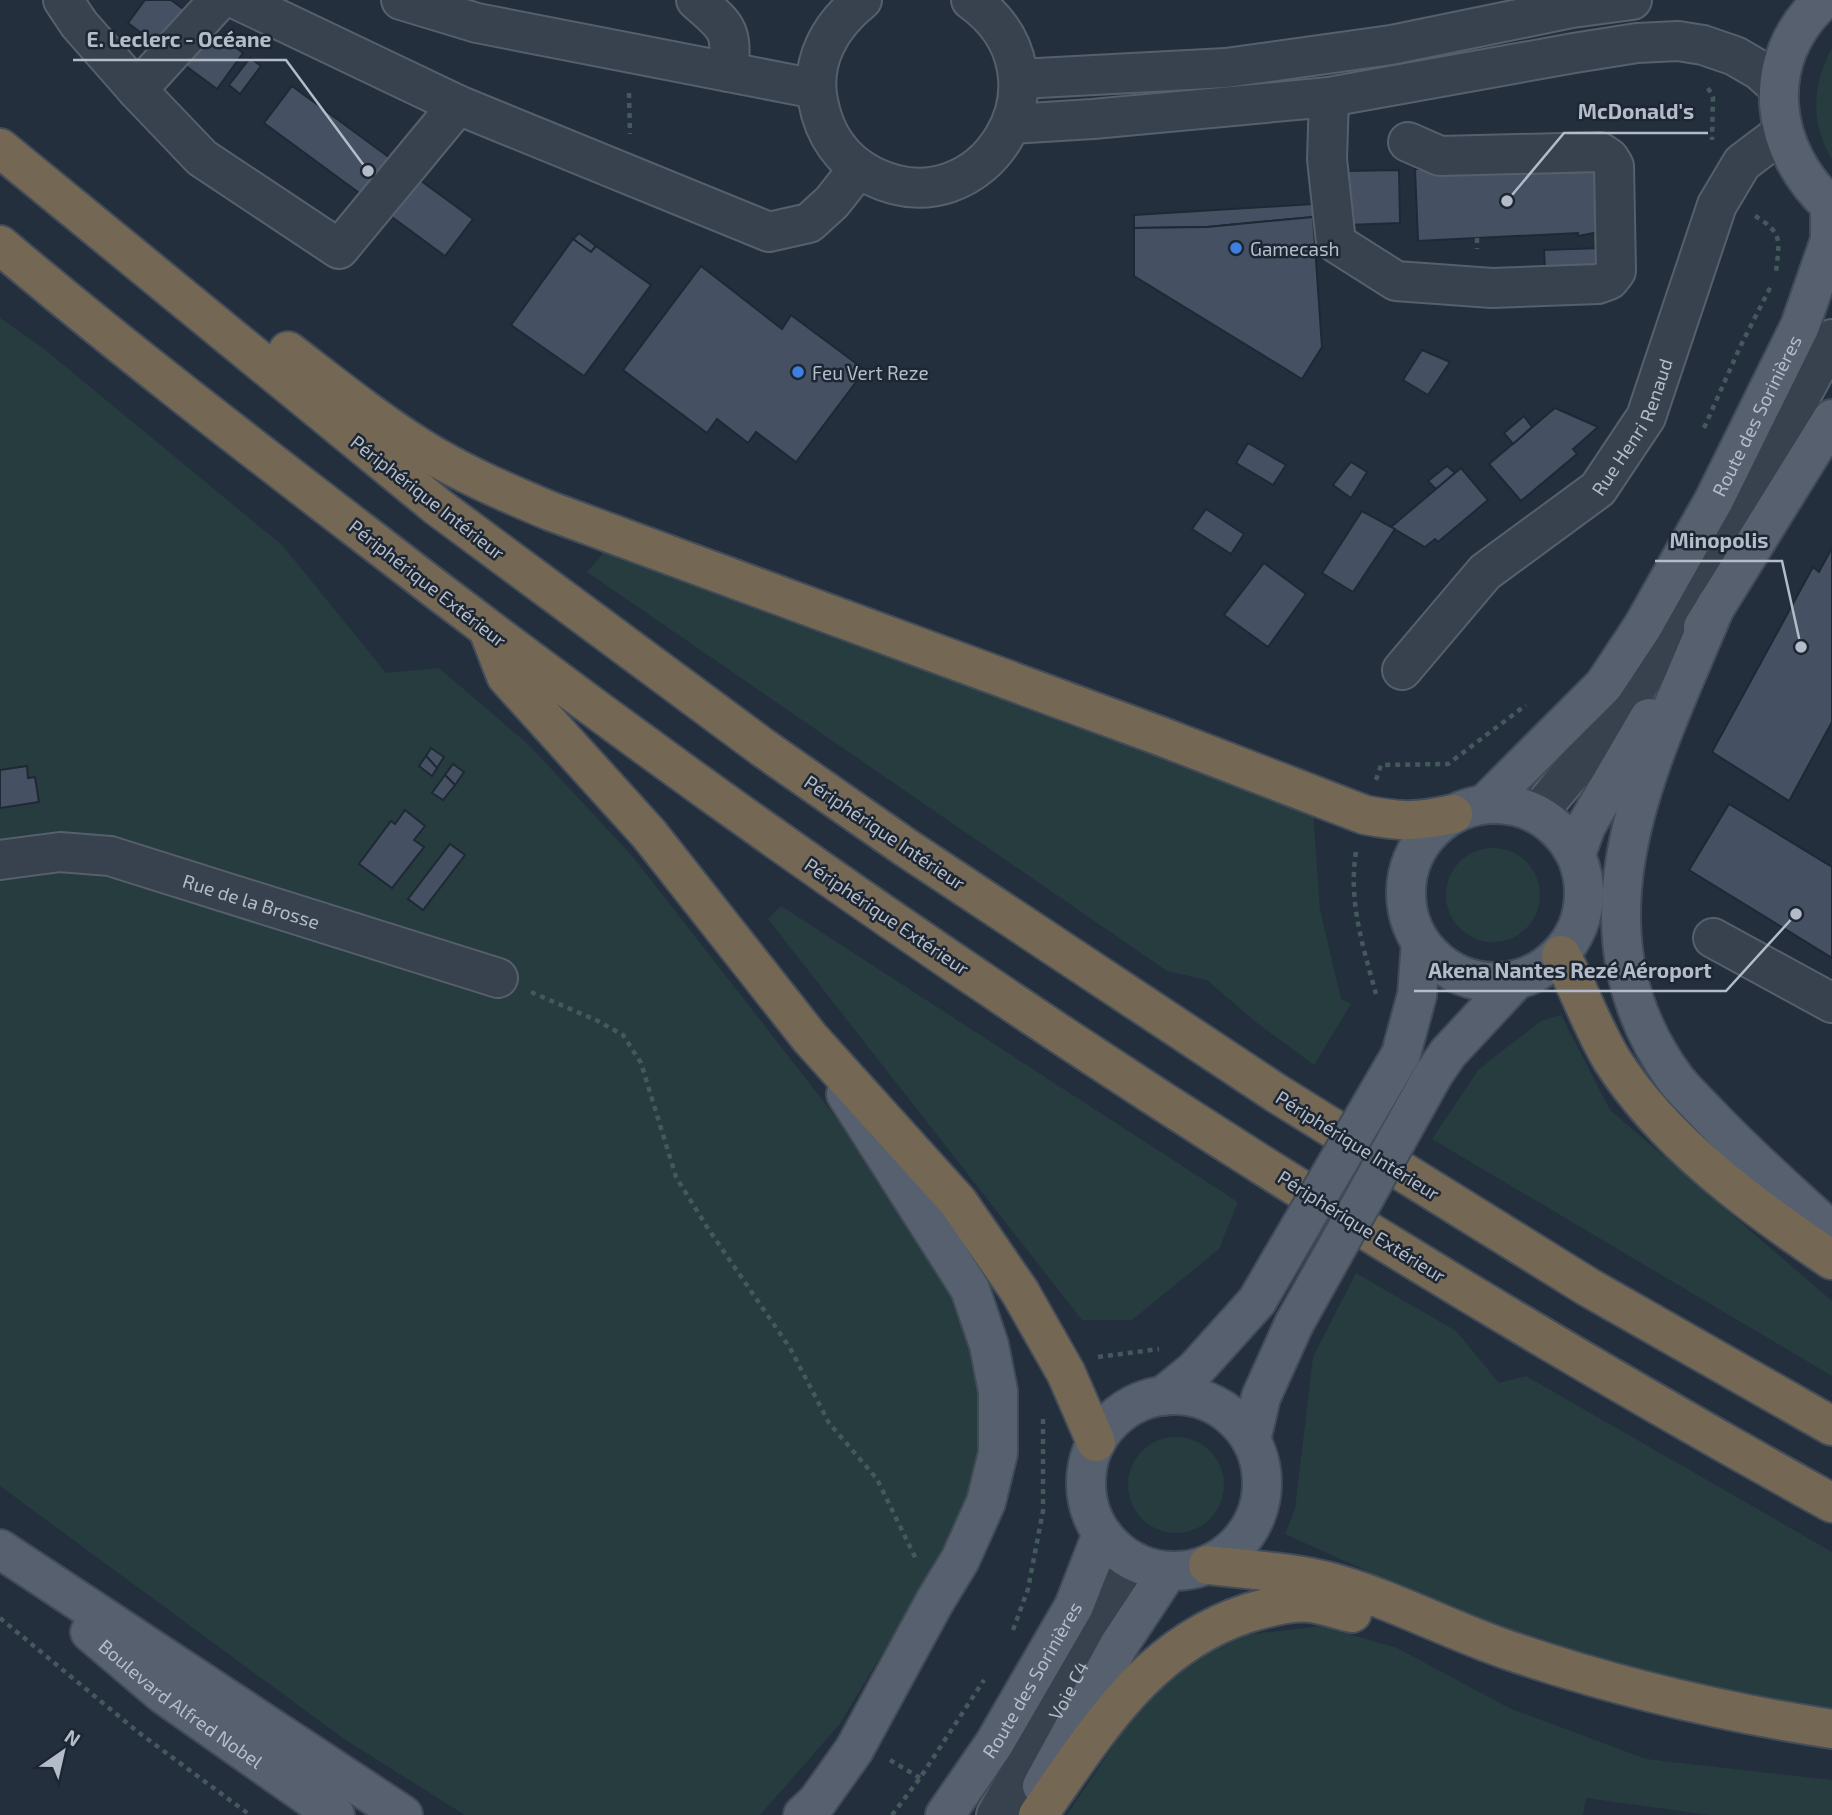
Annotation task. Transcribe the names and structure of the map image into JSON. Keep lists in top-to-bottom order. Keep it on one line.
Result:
{"streets":{"highway":["Périphérique Intérieur","Périphérique Extérieur"],"main road":["Route des Sorinières","Boulevard Alfred Nobel"],"street":["Rue Henri Renaud","Rue de la Brosse","Voie C4"]},"crossings":[["Route des Sorinières","Voie C4"]],"places":["E. Leclerc - Océane","McDonald's","Gamecash","Feu Vert Reze","Minopolis","Akena Nantes Rezé Aéroport"],"north":"top right"}
